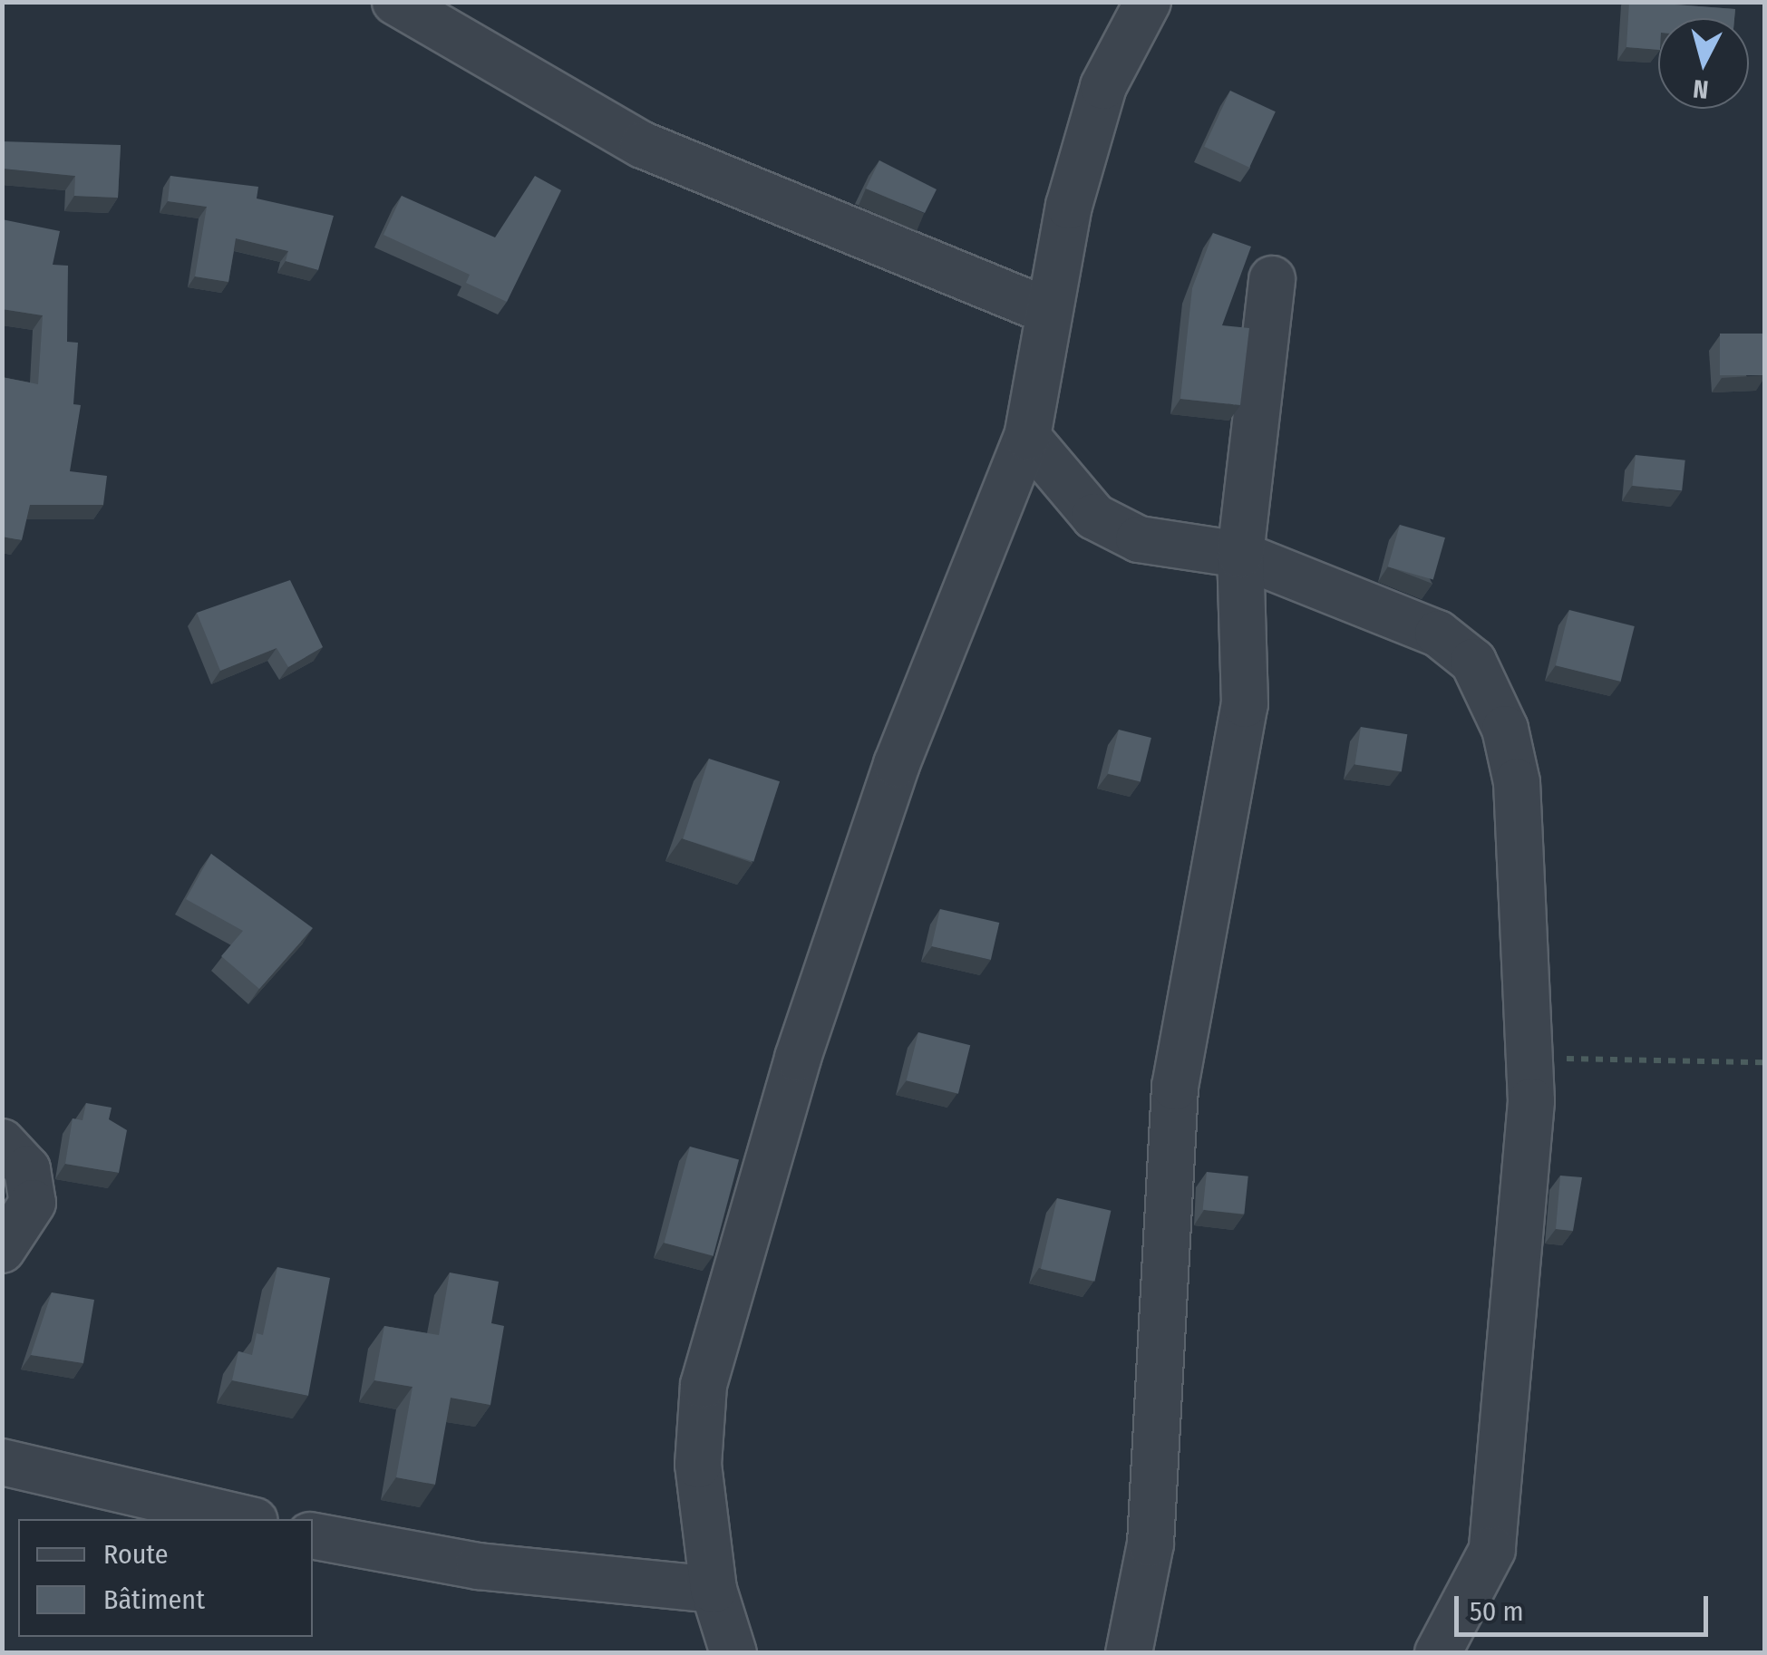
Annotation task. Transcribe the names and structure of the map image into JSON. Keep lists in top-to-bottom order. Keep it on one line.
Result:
{"legend":["Route","Bâtiment"],"scale_bar":"50 m","north":"bottom"}
